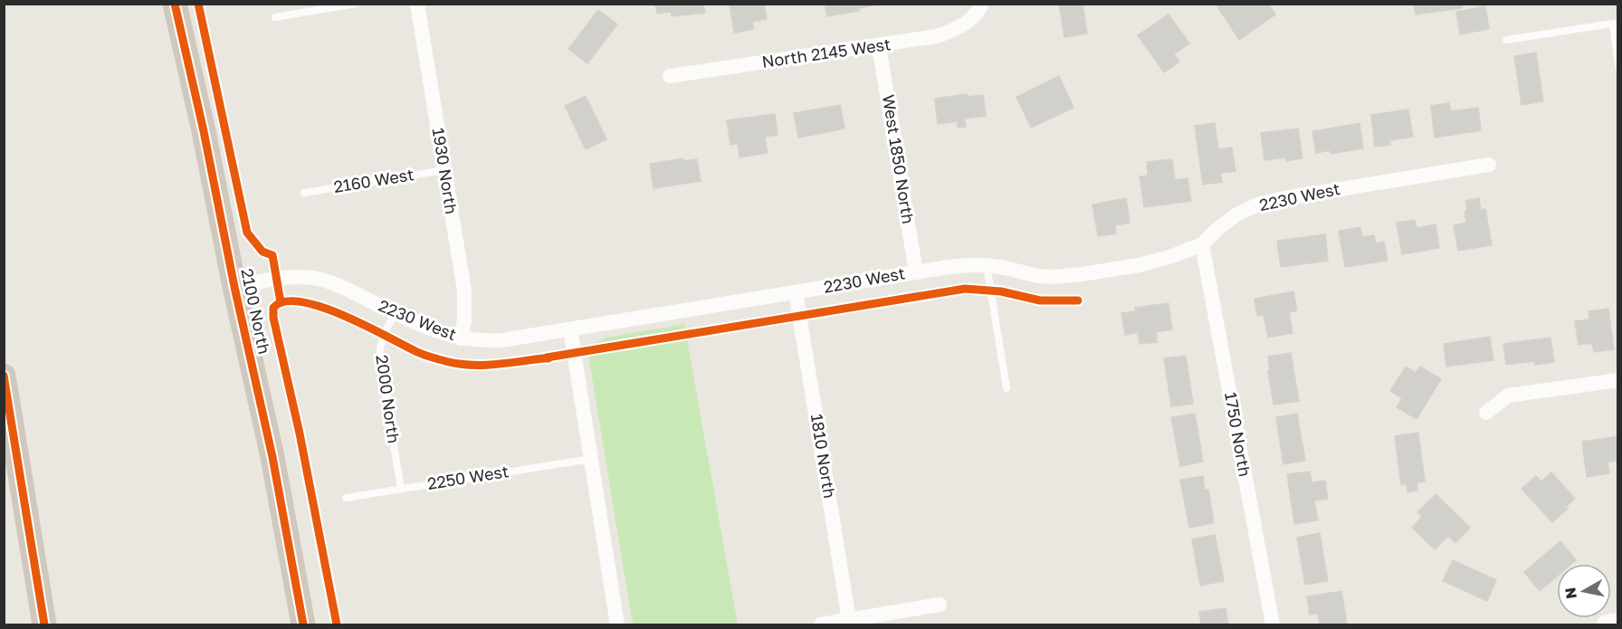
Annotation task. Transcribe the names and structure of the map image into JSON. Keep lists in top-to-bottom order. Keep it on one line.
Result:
{"streets":{"highway":["2100 North"],"street":["North 2145 West","West 1850 North","1930 North","2230 West","1750 North","1810 North"],"lane":["2160 West","2000 North","2250 West"]},"crossings":[["North 2145 West","West 1850 North"],["West 1850 North","2230 West"],["1930 North","2160 West"],["1930 North","2230 West"],["2230 West","2100 North"],["2230 West","2000 North"],["2230 West","1750 North"],["2230 West","1810 North"],["2000 North","2250 West"]],"north":"left"}
